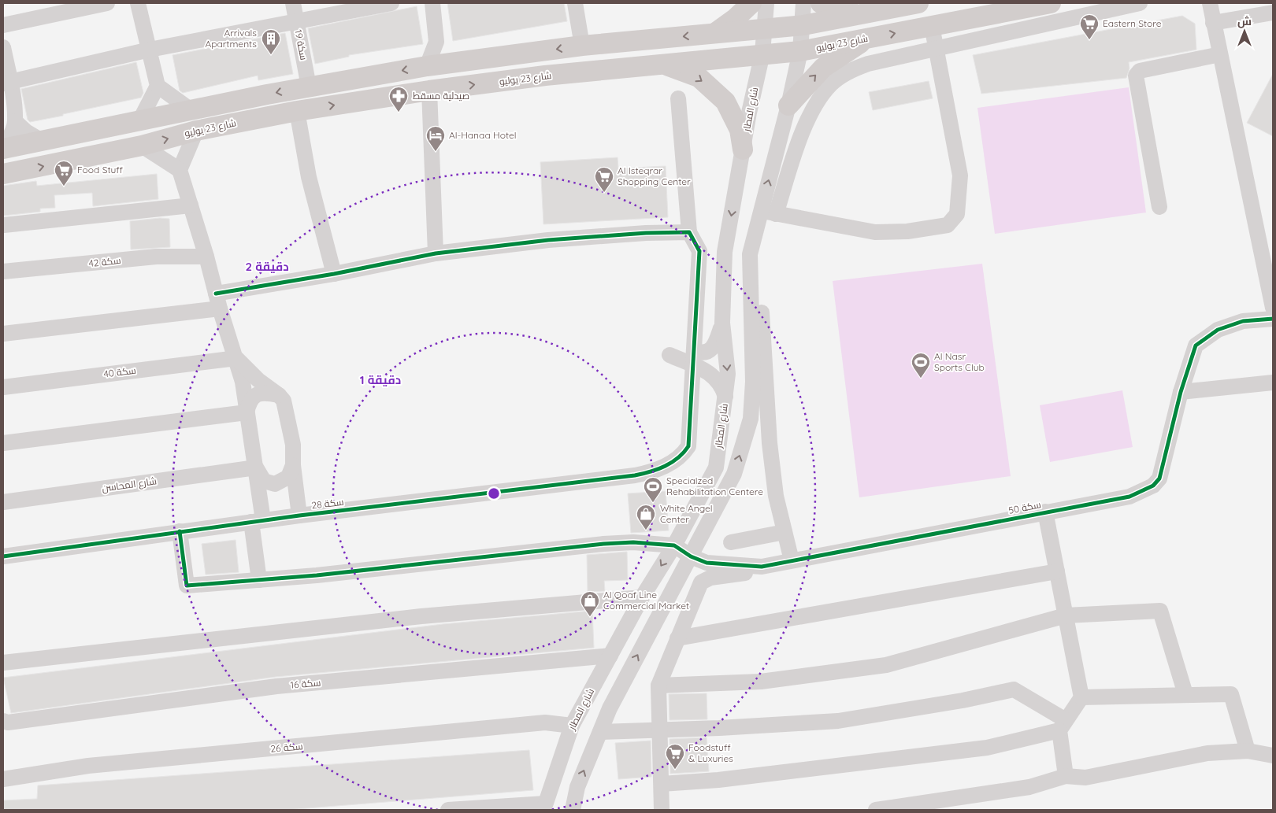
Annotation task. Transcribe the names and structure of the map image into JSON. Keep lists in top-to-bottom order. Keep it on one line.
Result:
{"streets":{"main road":["شارع 23 يوليو"],"street":["سكة 19","شارع المطار","سكة 42","سكة 40","شارع المحاسن","سكة 28","سكة 50","سكة 16","سكة 26"]},"crossings":[["شارع 23 يوليو","شارع المطار"],["شارع المطار","سكة 50"],["شارع المطار","سكة 16"],["شارع المطار","سكة 26"]],"places":{"supermarket":["Eastern Store","Food Stuff","Al Isteqrar Shopping Center","Foodstuff & Luxuries"],"building":["Arrivals Apartments"],"pharmacy":["صيدلية مسقط"],"hotel":["Al-Hanaa Hotel"],"sports":["Al Nasr Sports Club","Specialzed Rehabilitation Centere"],"shop":["White Angel Center","Al Qoaf Line Commercial Market"]},"north":"top","rings":["2 دقيقة","1 دقيقة"]}
